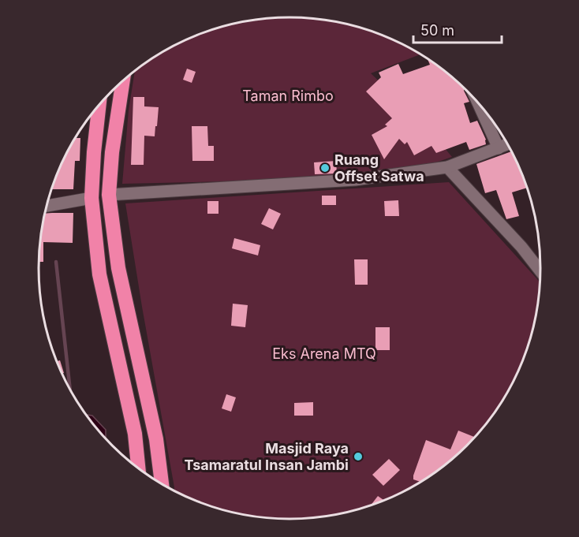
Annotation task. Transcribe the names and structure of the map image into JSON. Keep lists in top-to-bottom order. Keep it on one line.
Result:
{"parks":["Taman Rimbo","Eks Arena MTQ"],"places":["Ruang Offset Satwa","Masjid Raya Tsamaratul Insan Jambi"],"scale_bar":"50 m"}
